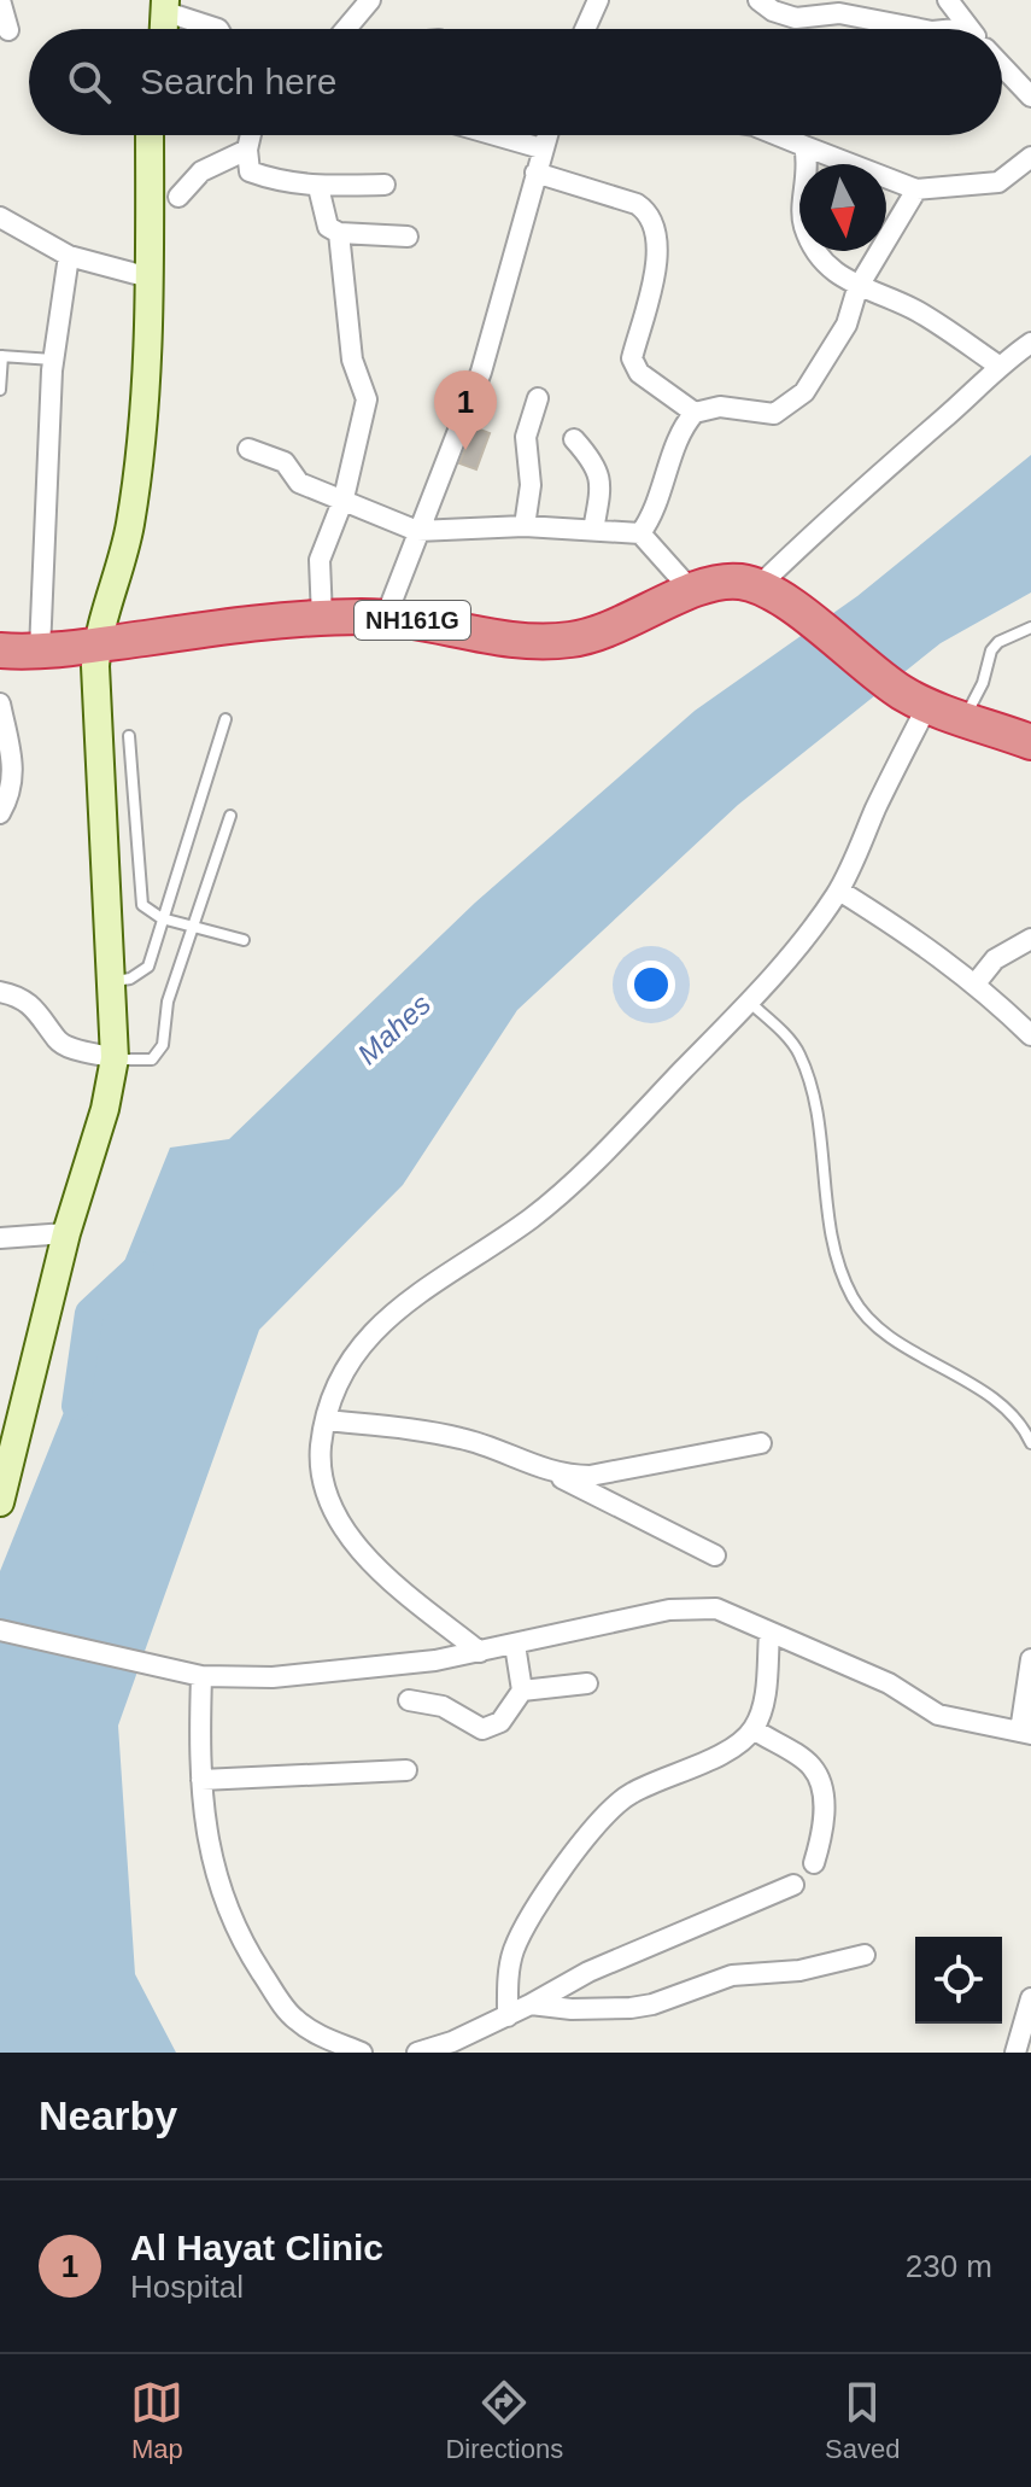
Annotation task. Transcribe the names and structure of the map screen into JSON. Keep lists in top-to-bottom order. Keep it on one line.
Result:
{"streets":{"highway":["NH161G"]},"water":["Mahes"],"north":"bottom","page":{"search":"Search here","pins":"1","heading":"Nearby","list":[{"mark":"1","name":"Al Hayat Clinic","note":"Hospital","value":"230 m"}],"nav":["Map","Directions","Saved"]}}
